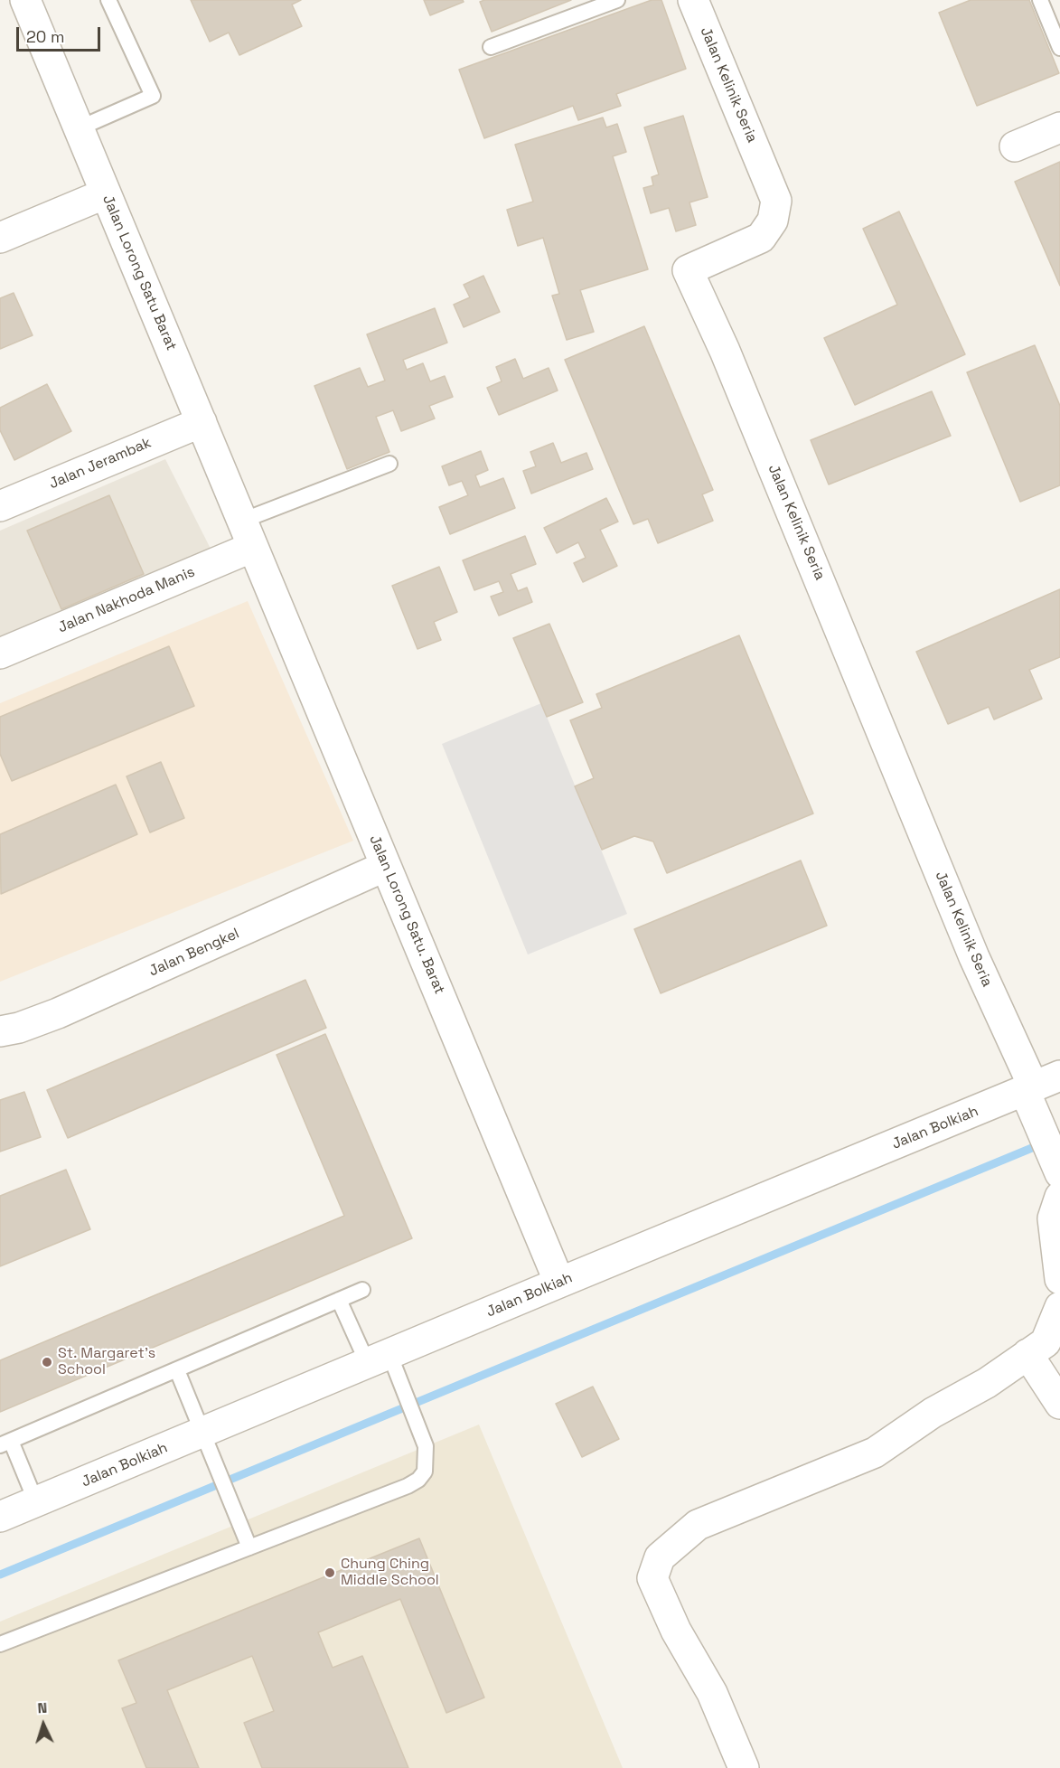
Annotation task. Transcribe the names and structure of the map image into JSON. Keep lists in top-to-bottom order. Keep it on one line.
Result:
{"streets":{"street":["Jalan Kelinik Seria","Jalan Lorong Satu Barat","Jalan Jerambak","Jalan Nakhoda Manis","Jalan Lorong Satu. Barat","Jalan Bengkel","Jalan Bolkiah"]},"crossings":[["Jalan Kelinik Seria","Jalan Bolkiah"],["Jalan Lorong Satu Barat","Jalan Jerambak"],["Jalan Lorong Satu Barat","Jalan Nakhoda Manis"],["Jalan Lorong Satu Barat","Jalan Lorong Satu. Barat"],["Jalan Nakhoda Manis","Jalan Lorong Satu. Barat"],["Jalan Lorong Satu. Barat","Jalan Bengkel"],["Jalan Lorong Satu. Barat","Jalan Bolkiah"]],"places":["St. Margaret’s School","Chung Ching Middle School"],"scale_bar":"20 m","north":"top"}
